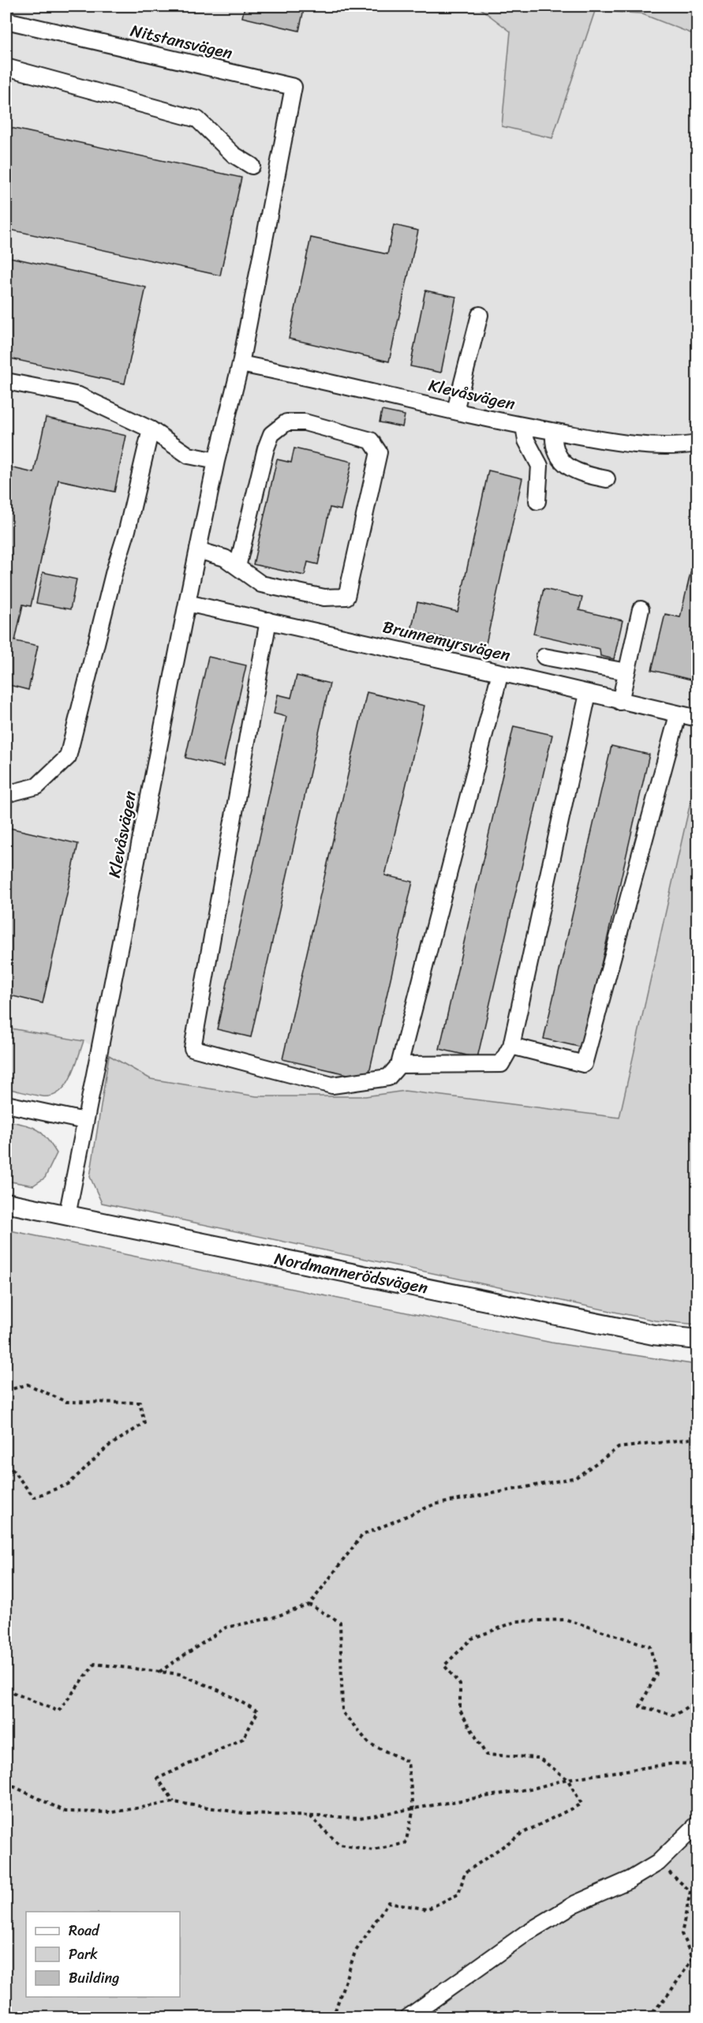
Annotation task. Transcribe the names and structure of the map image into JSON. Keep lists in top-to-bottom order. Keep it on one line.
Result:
{"streets":{"main road":["Nordmannerödsvägen"],"street":["Nitstansvägen","Klevåsvägen","Brunnemyrsvägen"]},"crossings":[["Nitstansvägen","Klevåsvägen"],["Klevåsvägen","Brunnemyrsvägen"],["Klevåsvägen","Nordmannerödsvägen"]],"legend":["Road","Park","Building"]}
